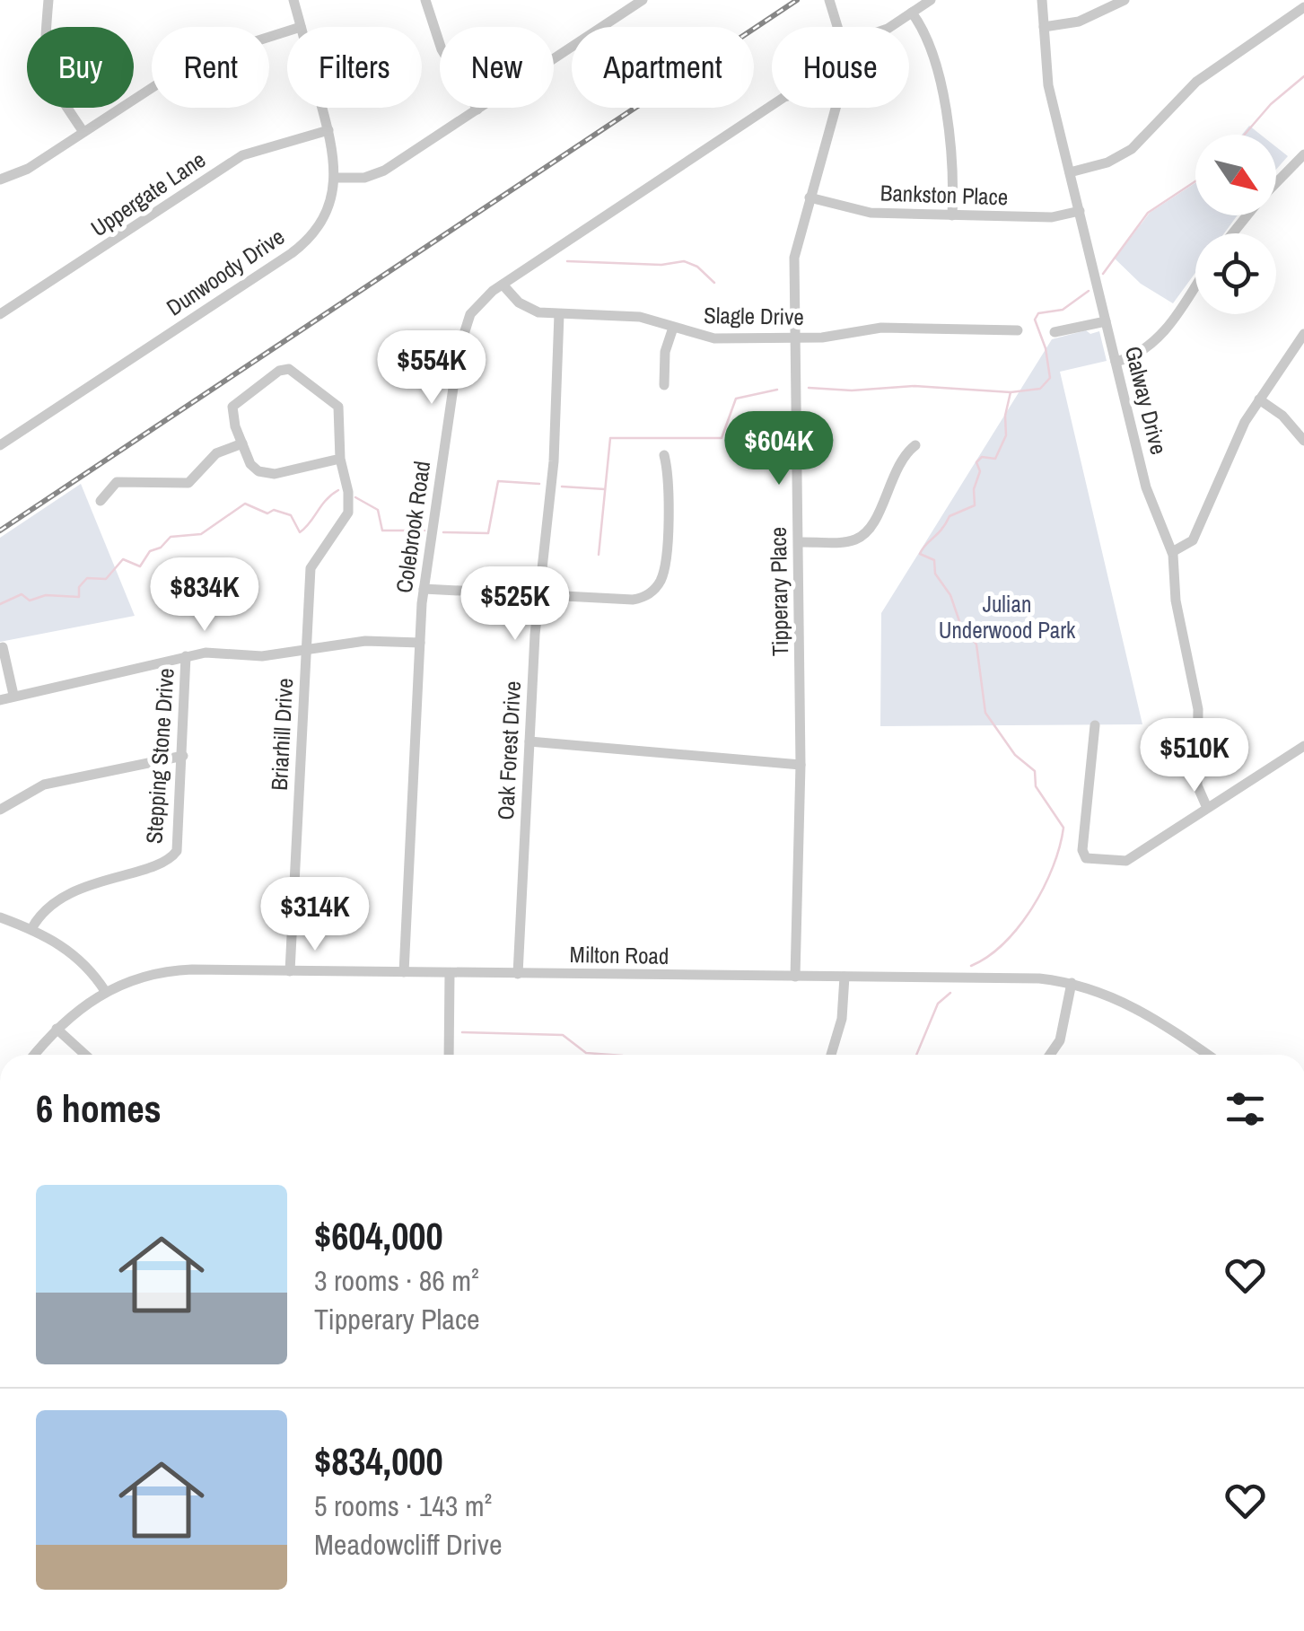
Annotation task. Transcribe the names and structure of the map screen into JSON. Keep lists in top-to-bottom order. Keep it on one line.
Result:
{"streets":{"street":["Uppergate Lane","Bankston Place","Dunwoody Drive","Slagle Drive","Galway Drive","Colebrook Road","Tipperary Place","Briarhill Drive","Oak Forest Drive","Stepping Stone Drive","Milton Road"]},"crossings":[["Uppergate Lane","Dunwoody Drive"],["Bankston Place","Galway Drive"],["Bankston Place","Tipperary Place"],["Slagle Drive","Colebrook Road"],["Slagle Drive","Tipperary Place"],["Slagle Drive","Oak Forest Drive"],["Colebrook Road","Milton Road"],["Tipperary Place","Milton Road"],["Briarhill Drive","Milton Road"],["Oak Forest Drive","Milton Road"]],"parks":["Julian Underwood Park"],"north":"bottom right","page":{"chip":["Buy","Rent","Filters","New","Apartment","House"],"price":["$554K","$604K","$834K","$525K","$510K","$314K"],"heading":"6 homes","list":[{"name":"$604,000","note":"3 rooms · 86 m² · Tipperary Place"},{"name":"$834,000","note":"5 rooms · 143 m² · Meadowcliff Drive"}]}}
